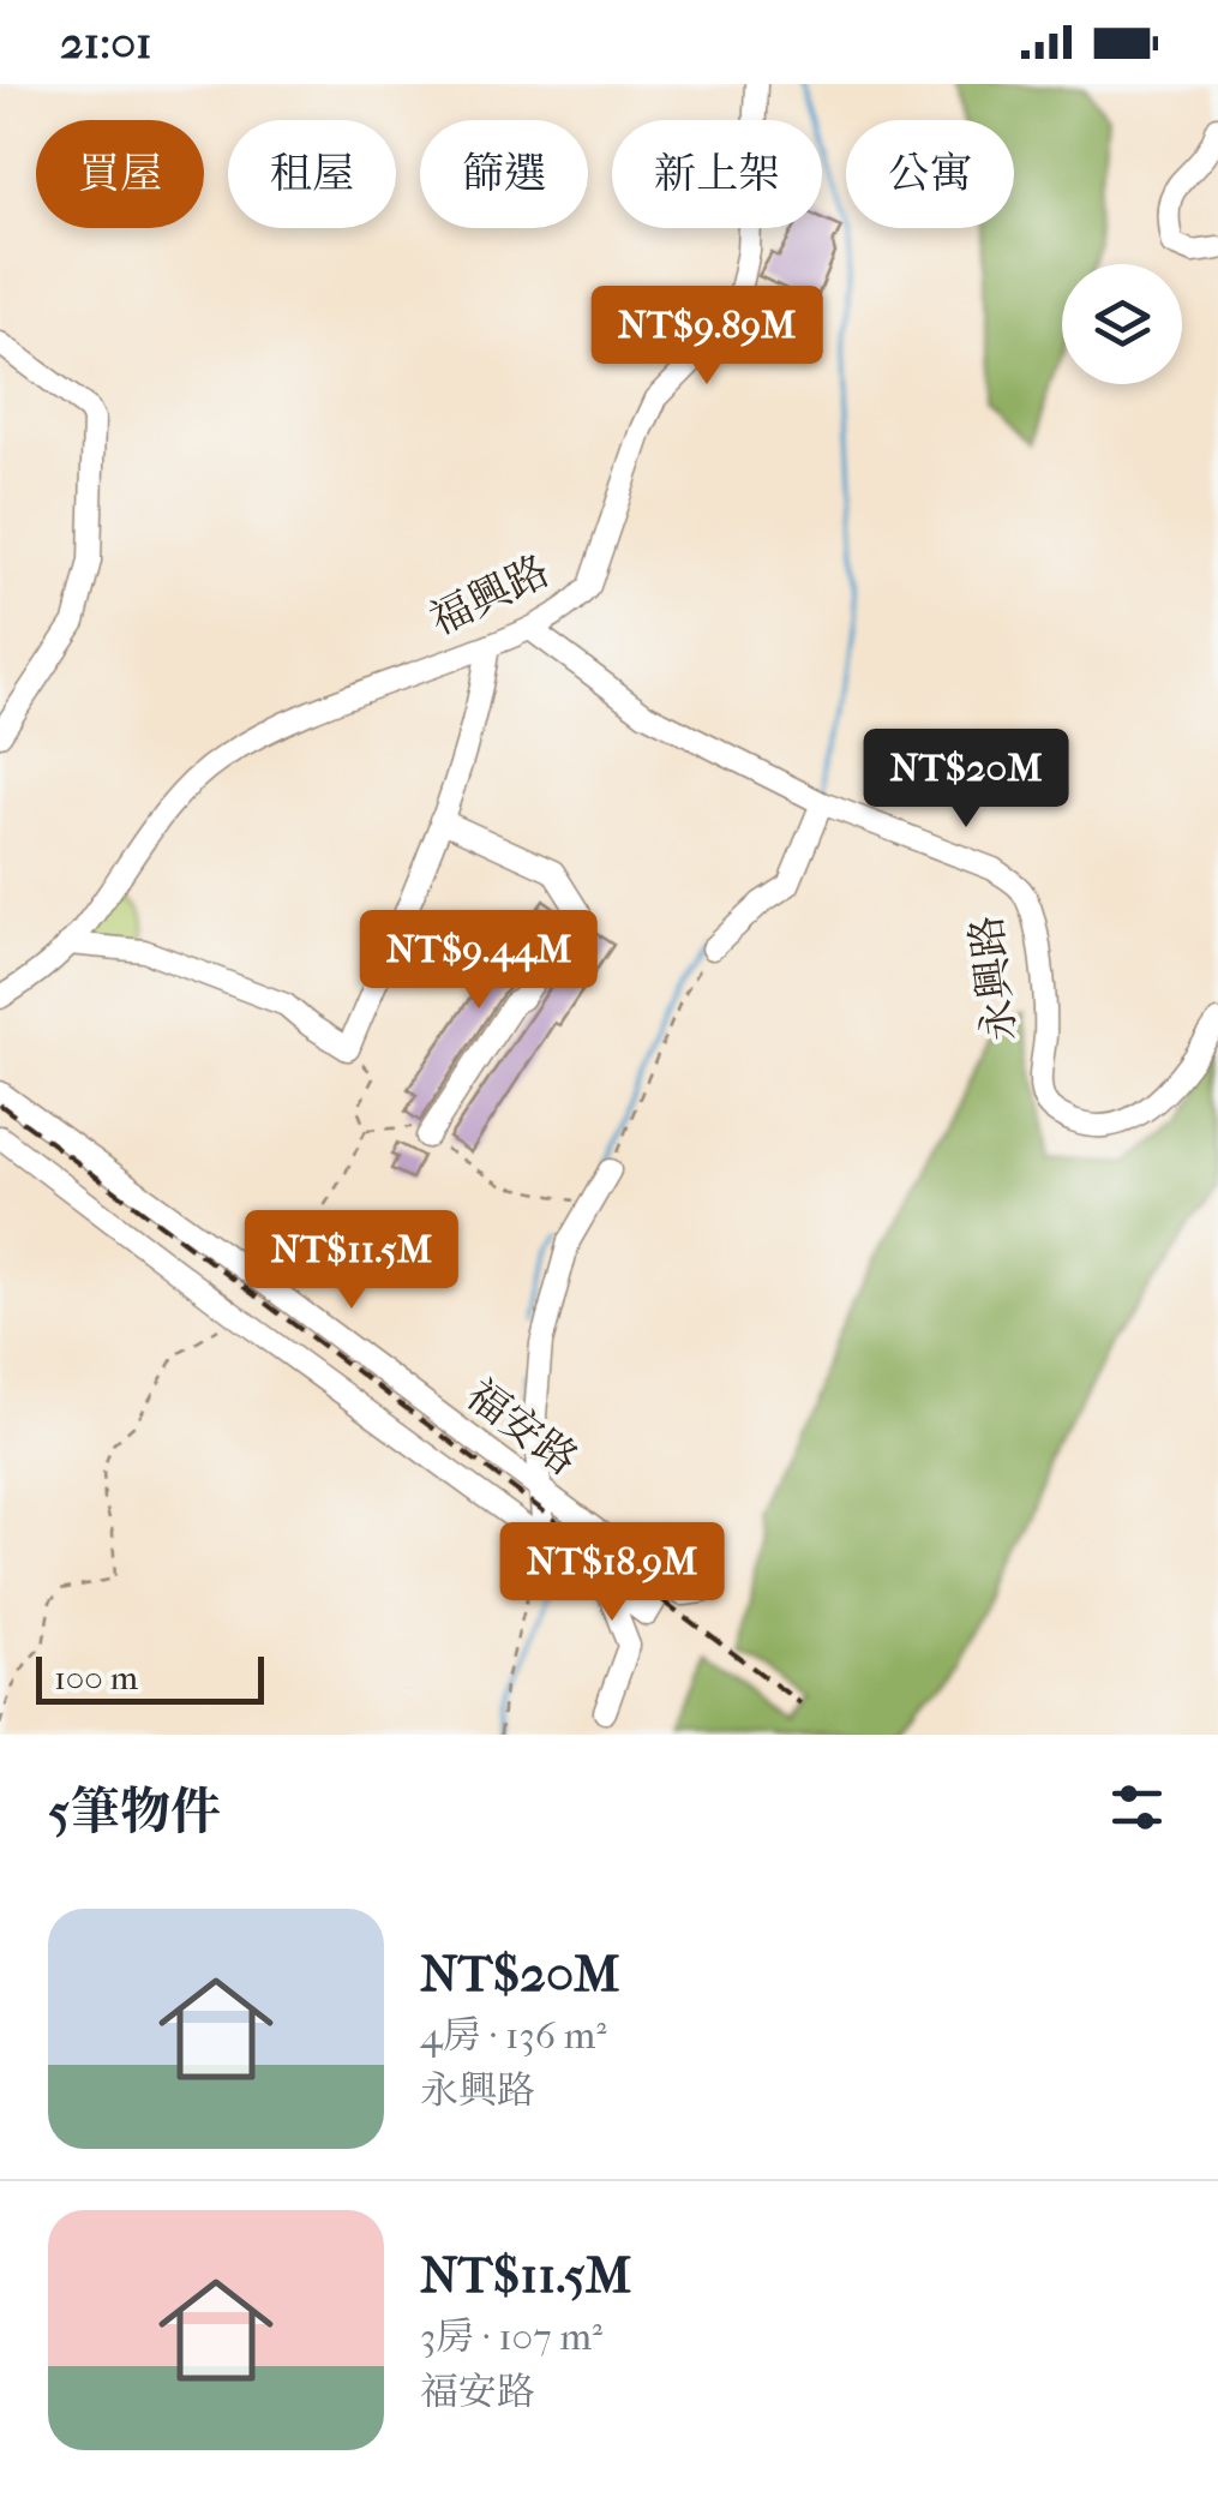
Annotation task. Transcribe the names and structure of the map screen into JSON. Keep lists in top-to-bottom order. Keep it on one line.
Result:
{"streets":{"street":["福興路","永興路","福安路"]},"crossings":[["福興路","永興路"]],"scale_bar":"100 m","page":{"status":"21:01","chip":["買屋","租屋","篩選","新上架","公寓"],"price":["NT$9.89M","NT$20M","NT$9.44M","NT$11.5M","NT$18.9M"],"scale":"100 m","heading":"5筆物件","list":[{"name":"NT$20M","note":"4房 · 136 m² · 永興路"},{"name":"NT$11.5M","note":"3房 · 107 m² · 福安路"}]}}
